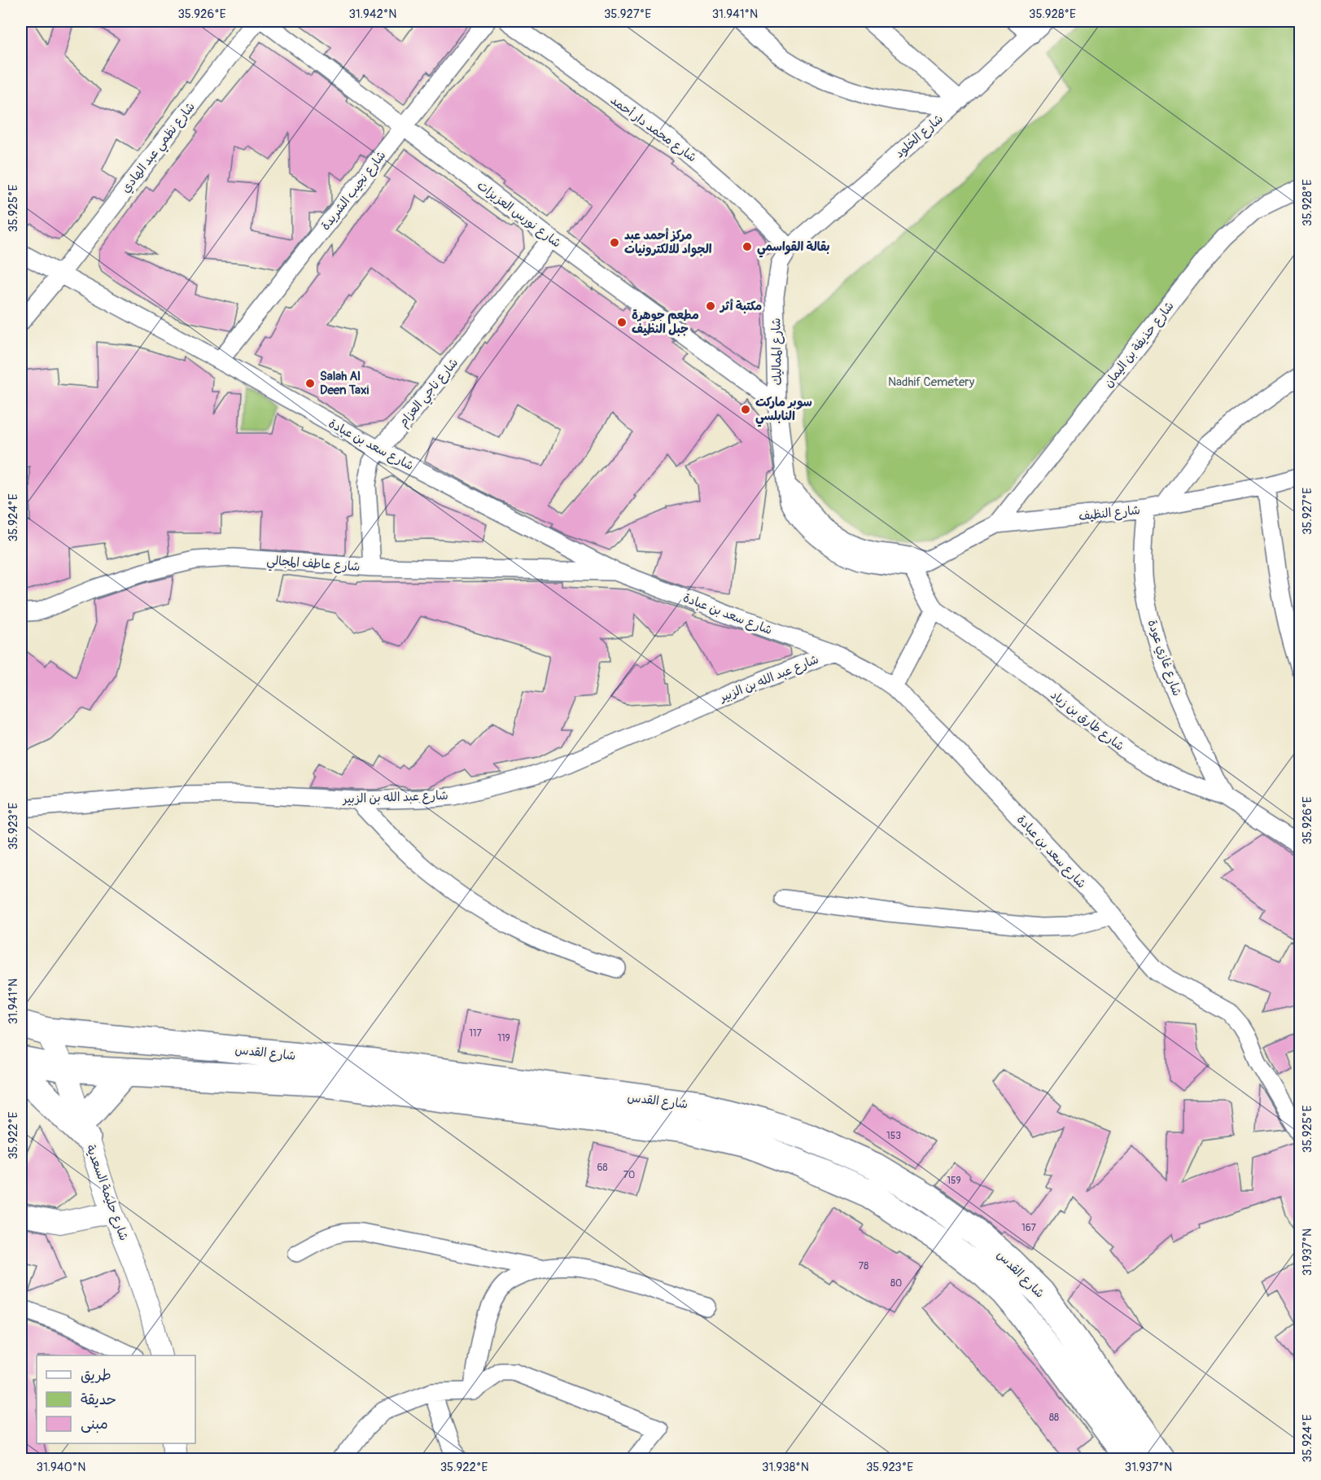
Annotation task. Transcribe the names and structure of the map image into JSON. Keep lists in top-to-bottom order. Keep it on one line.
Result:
{"streets":{"highway":["شارع القدس"],"street":["شارع محمد دار أحمد","شارع الخلود","شارع نظمي عبد الهادي","شارع نجيب الشريدة","شارع نورس العزيزات","شارع حذيفة بن اليمان","شارع المماليك","شارع ناجي العزام","شارع سعد بن عبادة","شارع النظيف","شارع عاطف المجالي","شارع غازي عودة","شارع عبد الله بن الزبير","شارع طارق بن زياد","شارع حليمة السعدية"]},"crossings":[["شارع محمد دار أحمد","شارع الخلود"],["شارع محمد دار أحمد","شارع المماليك"],["شارع الخلود","شارع المماليك"],["شارع نظمي عبد الهادي","شارع سعد بن عبادة"],["شارع نجيب الشريدة","شارع نورس العزيزات"],["شارع نجيب الشريدة","شارع سعد بن عبادة"],["شارع نورس العزيزات","شارع المماليك"],["شارع نورس العزيزات","شارع ناجي العزام"],["شارع حذيفة بن اليمان","شارع النظيف"],["شارع المماليك","شارع النظيف"],["شارع المماليك","شارع طارق بن زياد"],["شارع ناجي العزام","شارع سعد بن عبادة"],["شارع ناجي العزام","شارع عاطف المجالي"],["شارع سعد بن عبادة","شارع عاطف المجالي"],["شارع سعد بن عبادة","شارع عبد الله بن الزبير"],["شارع النظيف","شارع غازي عودة"],["شارع النظيف","شارع طارق بن زياد"],["شارع غازي عودة","شارع طارق بن زياد"],["شارع القدس","شارع حليمة السعدية"]],"parks":["Nadhif Cemetery"],"places":["مركز أحمد عبد الجواد للالكترونيات","بقالة القواسمي","مكتبة أثر","مطعم جوهرة جبل النظيف","Salah Al Deen Taxi","سوبر ماركت النابلسي"],"house_numbers":["117","119","153","68","70","159","167","78","80","88"],"legend":["طريق","حديقة","مبنى"],"coordinates":["35.926°E","31.942°N","35.927°E","31.941°N","35.928°E","35.925°E","35.924°E","35.923°E","35.922°E","31.937°N","31.940°N","31.938°N"]}
